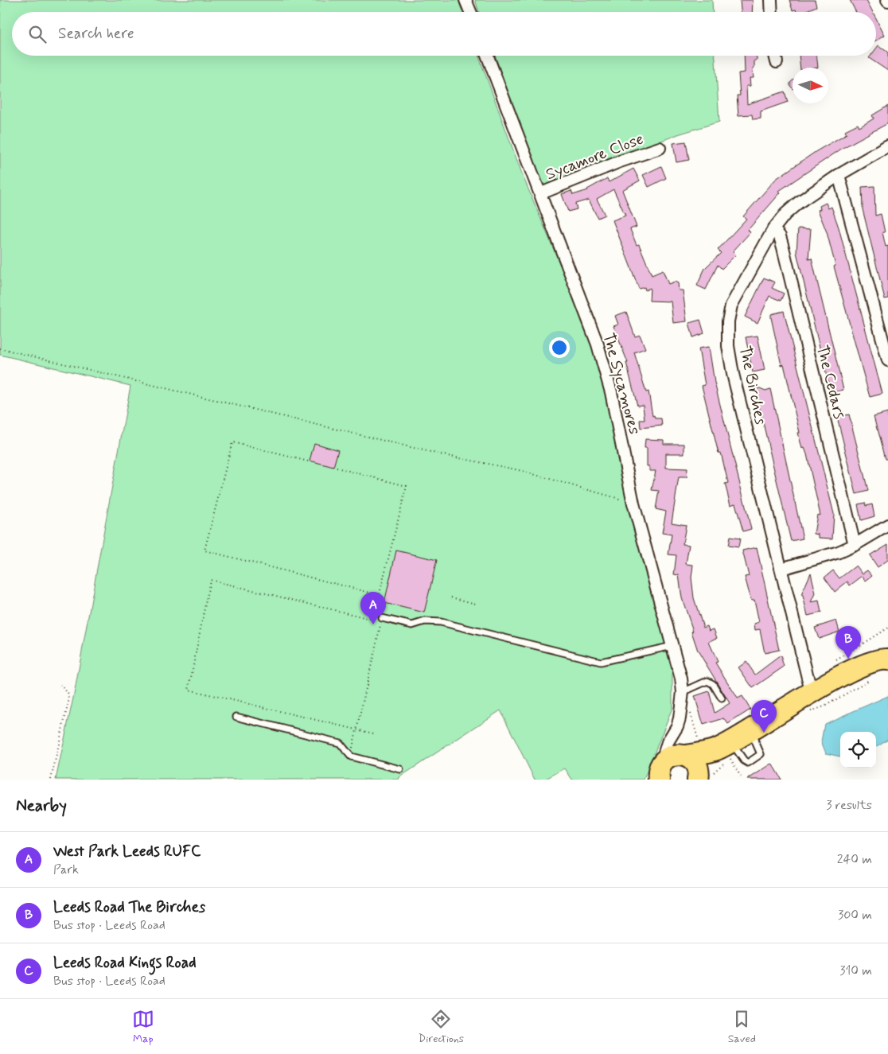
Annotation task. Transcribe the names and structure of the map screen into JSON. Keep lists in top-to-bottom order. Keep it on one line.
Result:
{"streets":{"street":["Sycamore Close","The Cedars","The Sycamores","The Birches"]},"crossings":[["Sycamore Close","The Sycamores"],["The Cedars","The Birches"]],"north":"right","page":{"search":"Search here","pins":["A","B","C"],"heading":["Nearby","3 results"],"list":[{"mark":"A","name":"West Park Leeds RUFC","note":"Park","value":"240 m"},{"mark":"B","name":"Leeds Road The Birches","note":"Bus stop · Leeds Road","value":"300 m"},{"mark":"C","name":"Leeds Road Kings Road","note":"Bus stop · Leeds Road","value":"310 m"}],"nav":["Map","Directions","Saved"]}}
